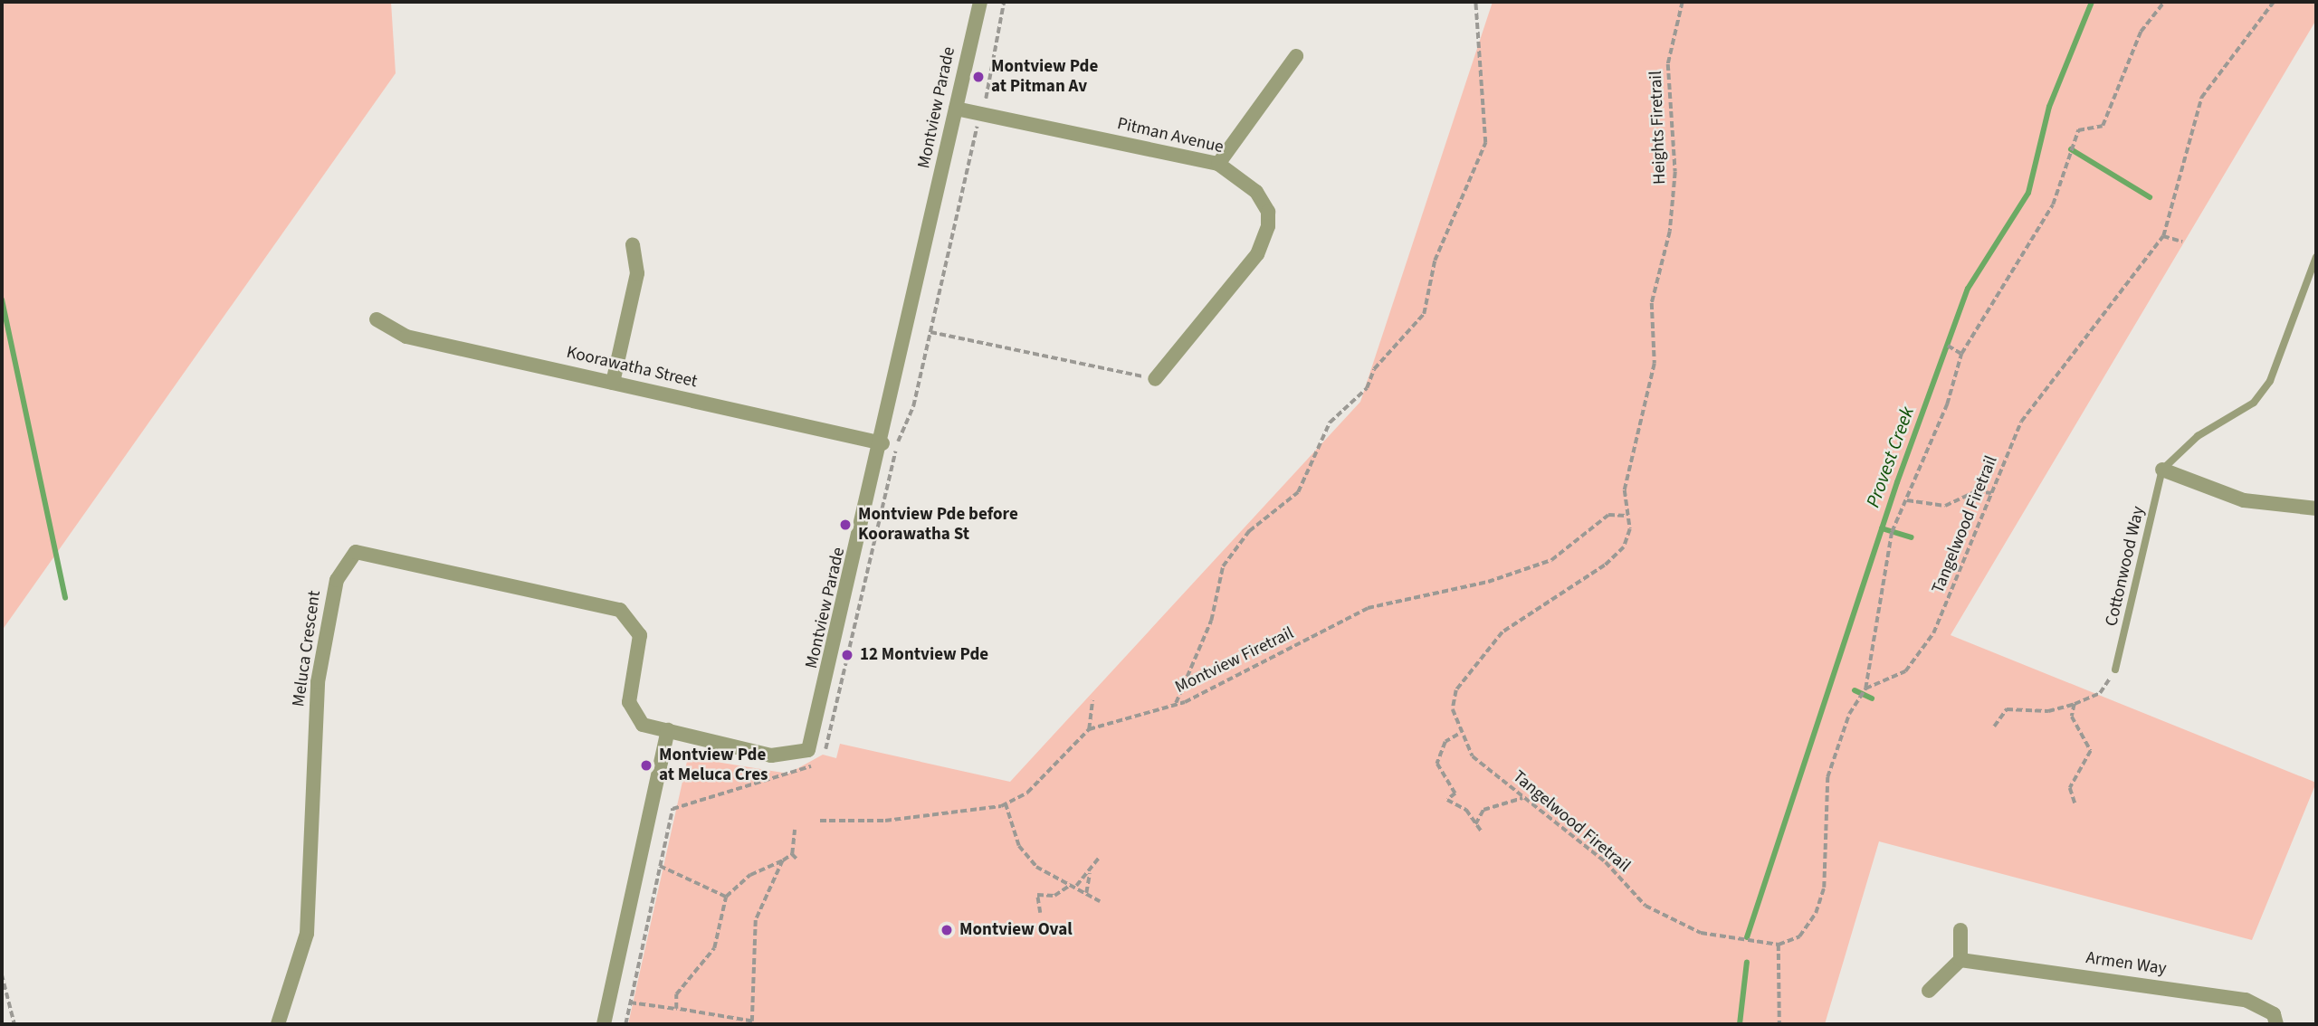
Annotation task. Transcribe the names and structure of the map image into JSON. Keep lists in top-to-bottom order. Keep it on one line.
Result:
{"streets":{"street":["Montview Parade","Pitman Avenue","Koorawatha Street","Meluca Crescent","Armen Way"],"lane":["Cottonwood Way"],"path":["Heights Firetrail","Tangelwood Firetrail","Montview Firetrail"]},"crossings":[["Montview Parade","Pitman Avenue"],["Montview Parade","Koorawatha Street"],["Montview Parade","Meluca Crescent"],["Heights Firetrail","Montview Firetrail"]],"water":["Provest Creek"],"places":["Montview Pde at Pitman Av","Montview Pde before Koorawatha St","12 Montview Pde","Montview Pde at Meluca Cres","Montview Oval"]}
